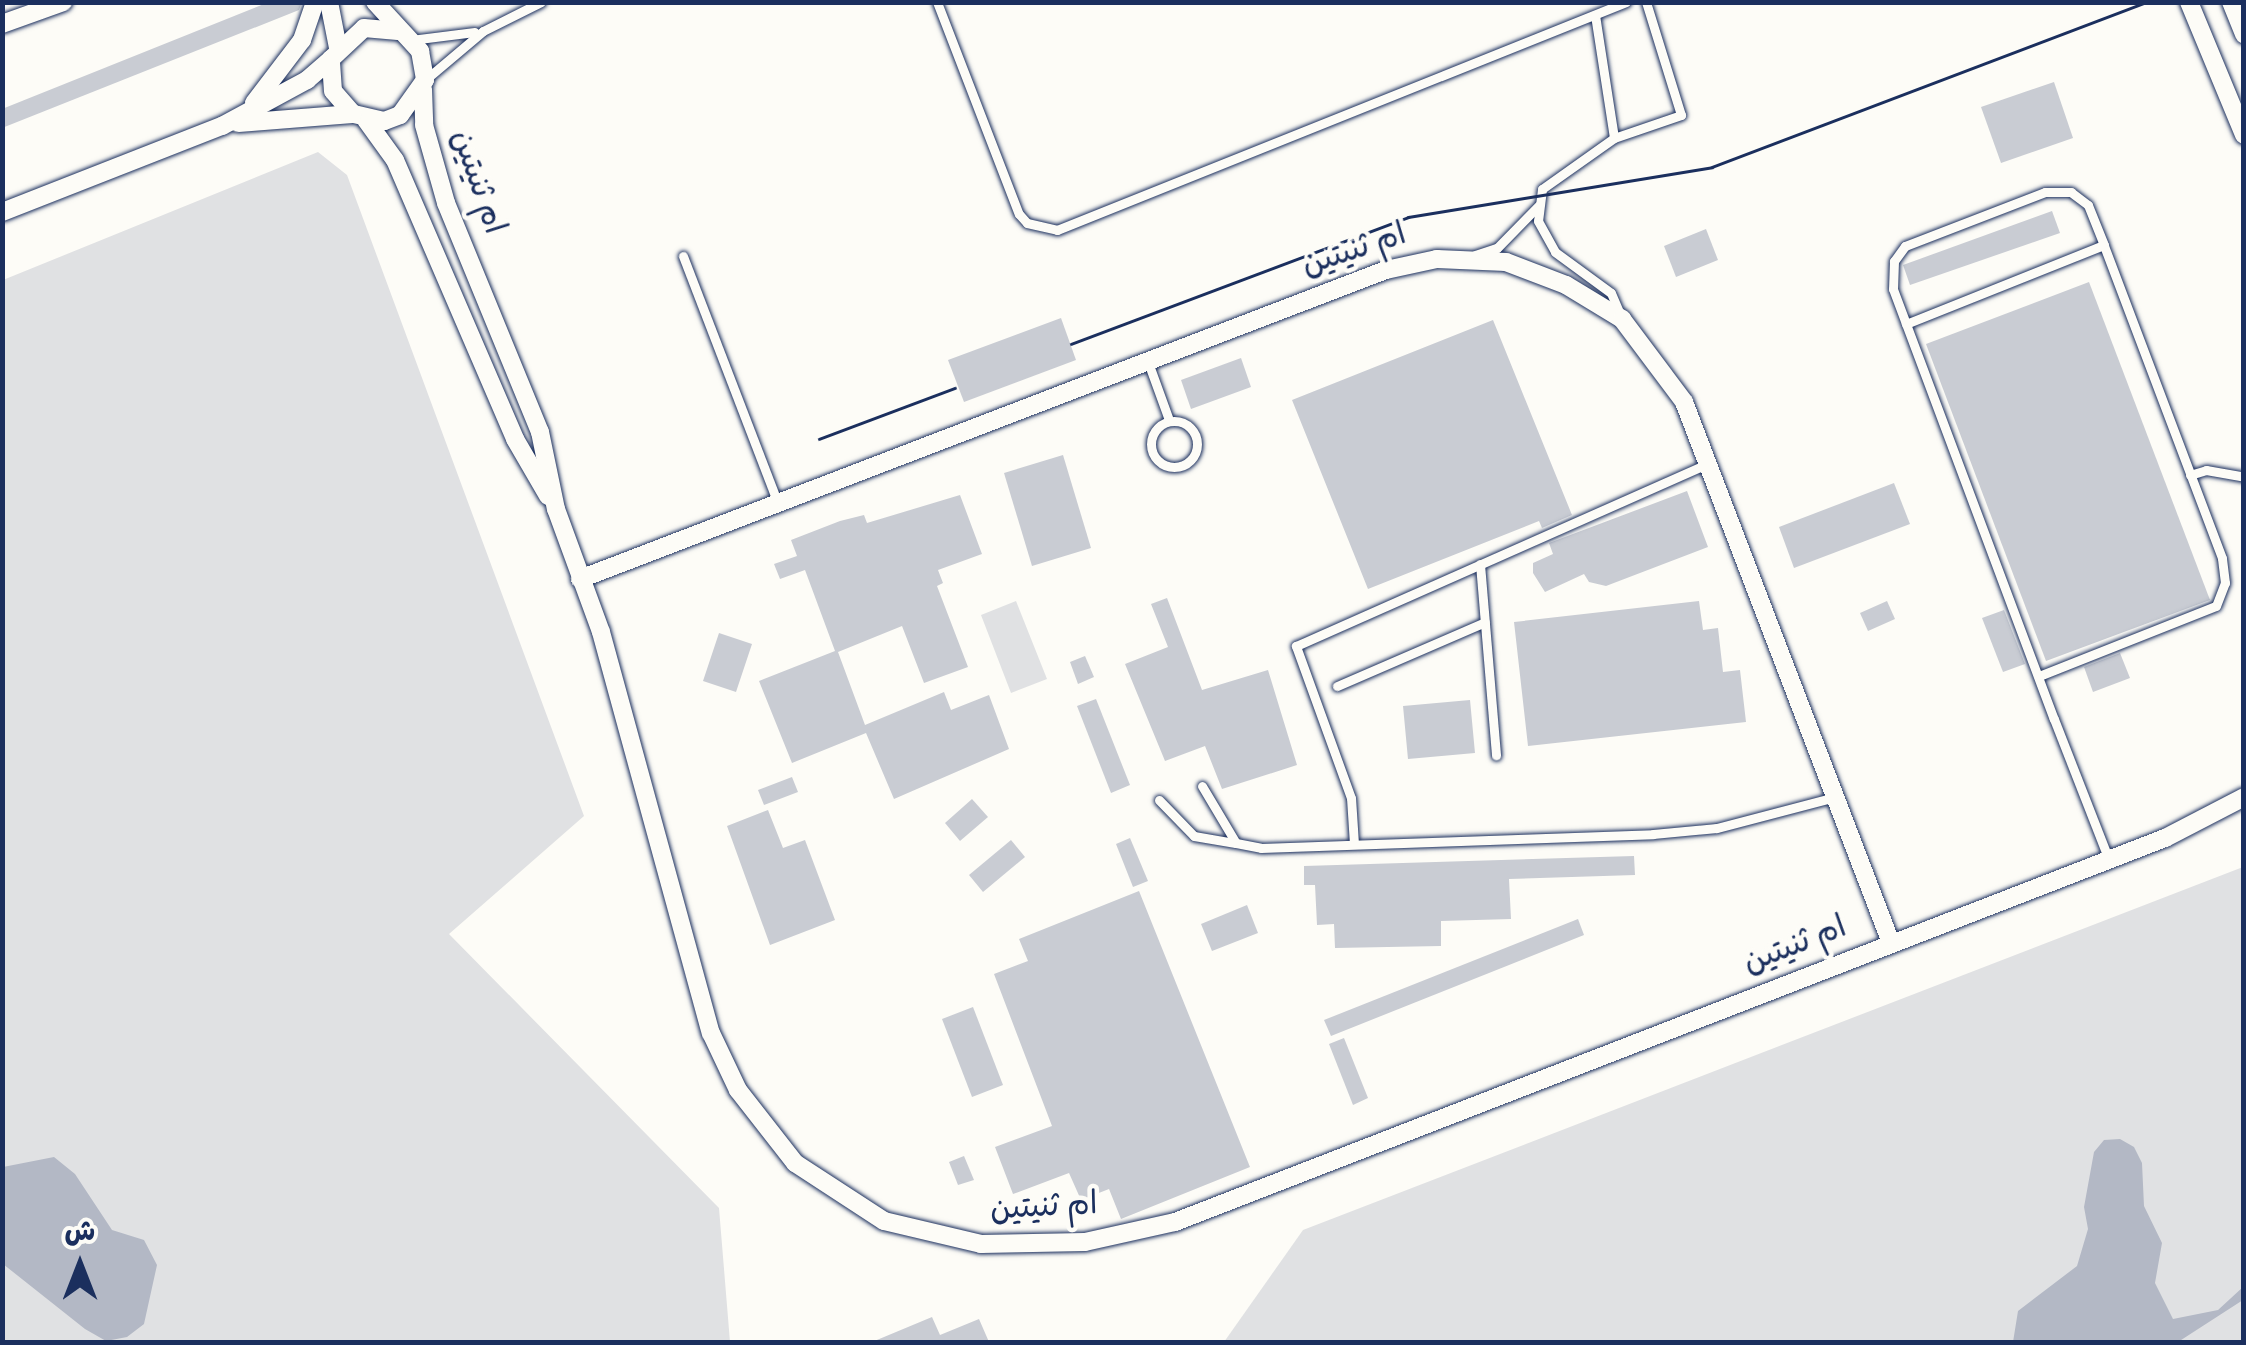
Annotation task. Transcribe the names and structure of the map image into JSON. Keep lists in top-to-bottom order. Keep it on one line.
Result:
{"streets":{"street":["ام ثنيتين"]},"north":"top"}
